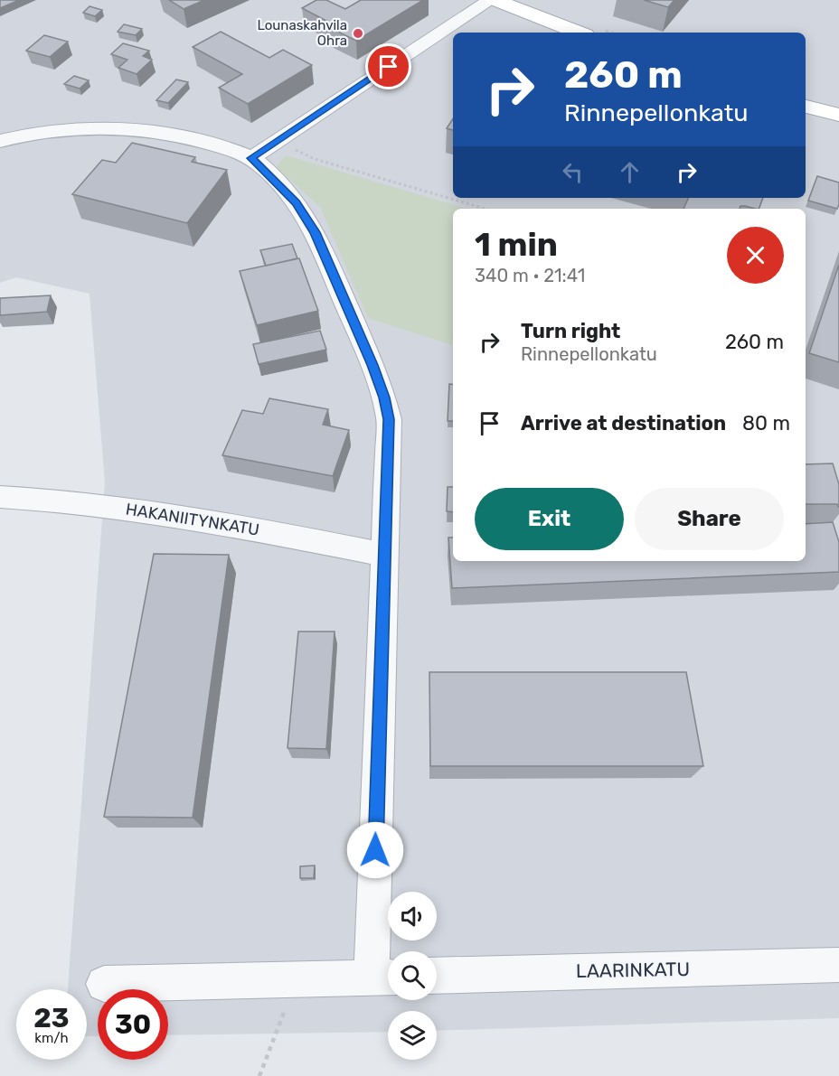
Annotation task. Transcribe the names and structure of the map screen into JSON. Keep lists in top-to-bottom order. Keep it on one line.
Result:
{"streets":{"street":["HAKANIITYNKATU","LAARINKATU"]},"places":["Lounaskahvila Ohra"],"page":{"turn":["260 m","Rinnepellonkatu"],"heading":["1 min","340 m · 21:41"],"list":[{"name":"Turn right","note":"Rinnepellonkatu","value":"260 m"},{"name":"Arrive at destination","value":"80 m"}],"buttons":["Exit","Share"],"speed":"23 km/h","limit":"30"}}
